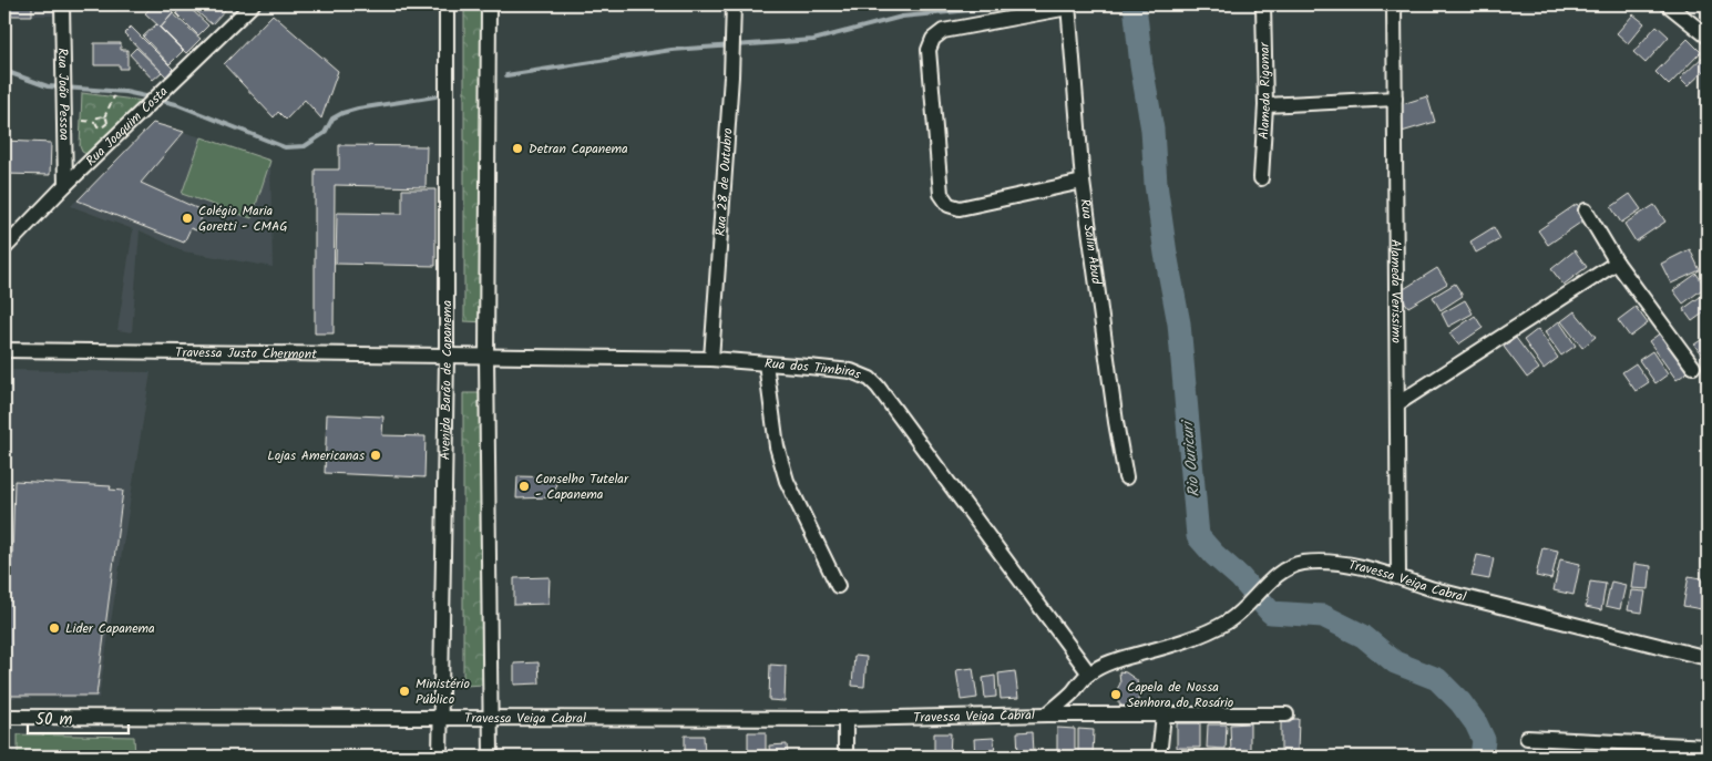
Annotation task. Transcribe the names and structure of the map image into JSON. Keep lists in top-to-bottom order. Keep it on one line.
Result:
{"streets":{"street":["Alameda Rigomar","Rua João Pessoa","Rua Joaquim Costa","Rua 28 de Outubro","Rua Salin Abud","Alameda Verissimo","Travessa Justo Chermont","Rua dos Timbiras","Avenida Barão de Capanema","Travessa Veiga Cabral"]},"crossings":[["Rua João Pessoa","Rua Joaquim Costa"],["Rua 28 de Outubro","Rua dos Timbiras"],["Alameda Verissimo","Travessa Veiga Cabral"],["Travessa Justo Chermont","Rua dos Timbiras"],["Travessa Justo Chermont","Avenida Barão de Capanema"],["Rua dos Timbiras","Travessa Veiga Cabral"],["Avenida Barão de Capanema","Travessa Veiga Cabral"]],"water":["Rio Ouricuri"],"places":["Detran Capanema","Colégio Maria Goretti - CMAG","Lojas Americanas","Conselho Tutelar - Capanema","Lider Capanema","Ministério Público","Capela de Nossa Senhora do Rosário"],"scale_bar":"50 m"}
